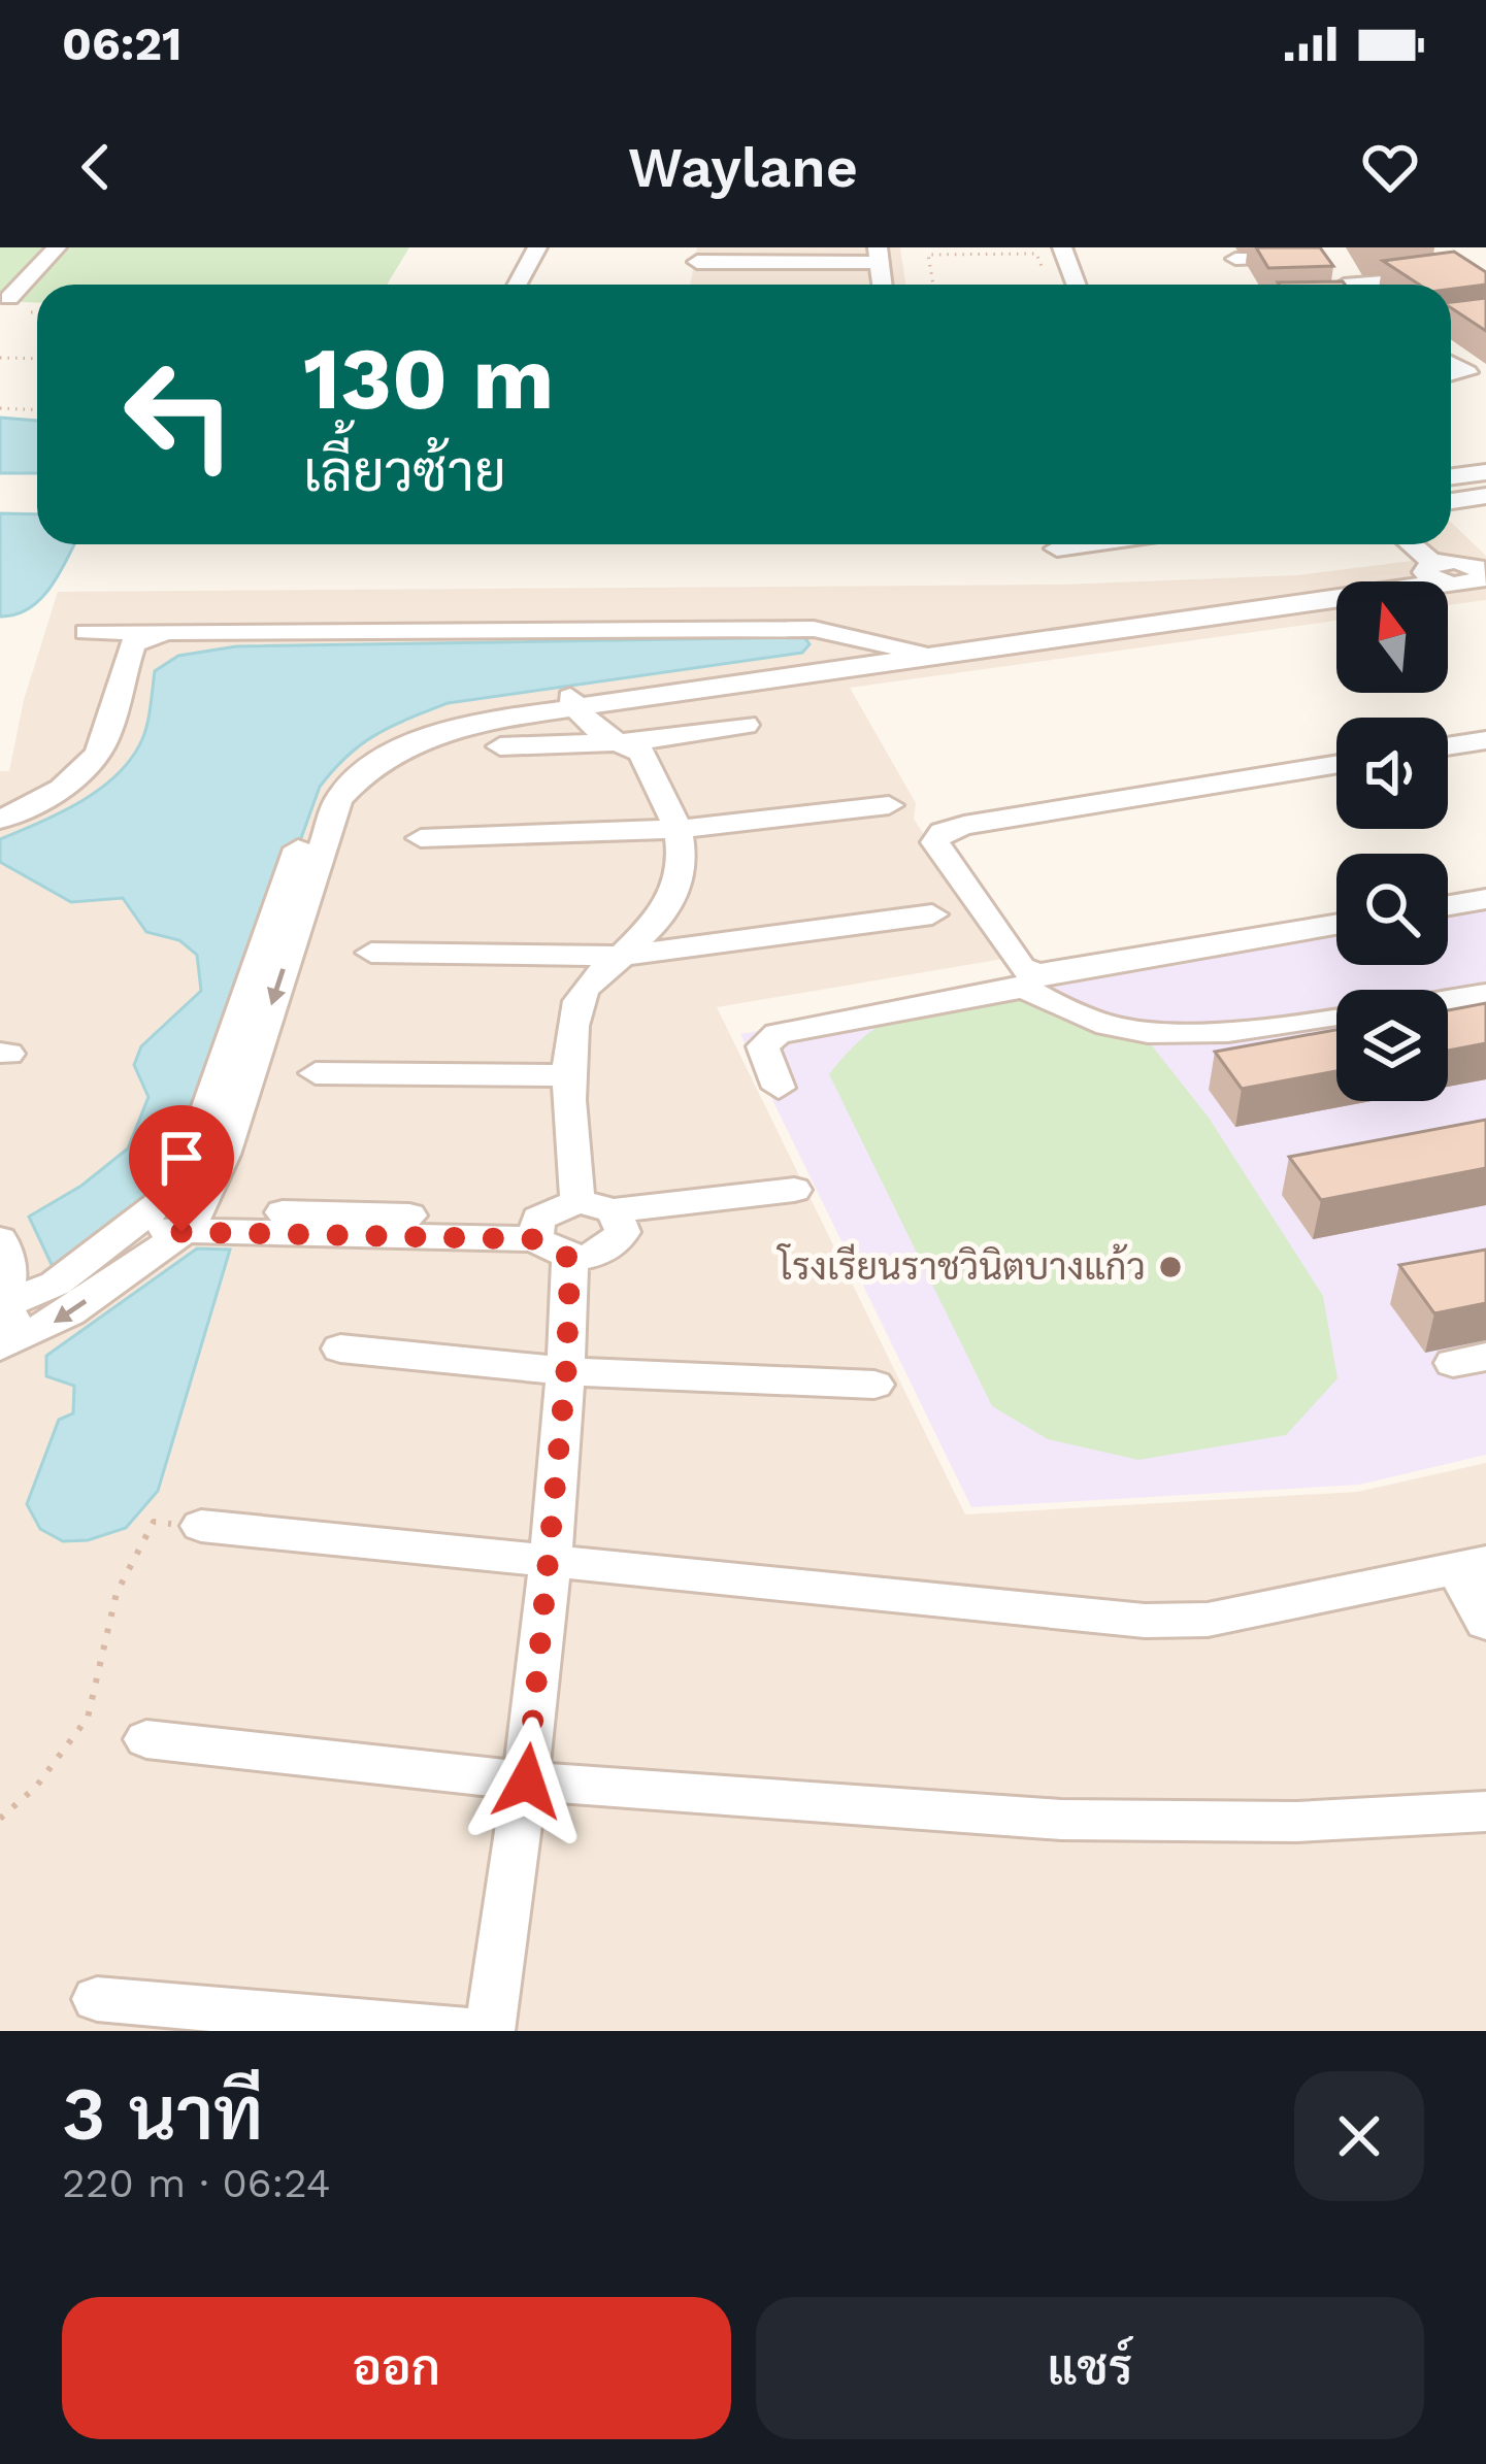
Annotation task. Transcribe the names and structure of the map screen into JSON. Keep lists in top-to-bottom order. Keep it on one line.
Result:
{"places":["โรงเรียนราชวินิตบางแก้ว"],"north":"top","page":{"status":"06:21","header":"Waylane","turn":["130 m","เลี้ยวซ้าย"],"heading":["3 นาที","220 m · 06:24"],"buttons":["ออก","แชร์"]}}
